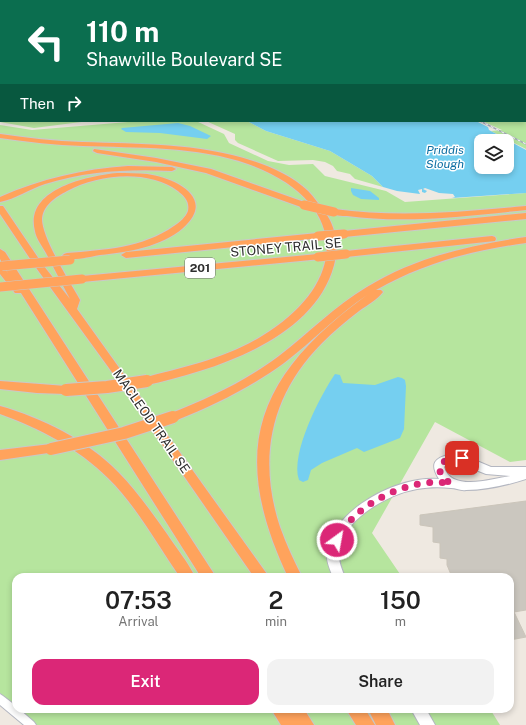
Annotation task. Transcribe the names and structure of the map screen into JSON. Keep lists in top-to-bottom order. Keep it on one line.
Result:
{"streets":{"highway":["STONEY TRAIL SE","201","MACLEOD TRAIL SE"]},"water":["Priddis Slough"],"page":{"turn":["110 m","Shawville Boulevard SE"],"then":"Then","eta":["07:53","Arrival","2","min","150","m"],"buttons":["Exit","Share"]}}
